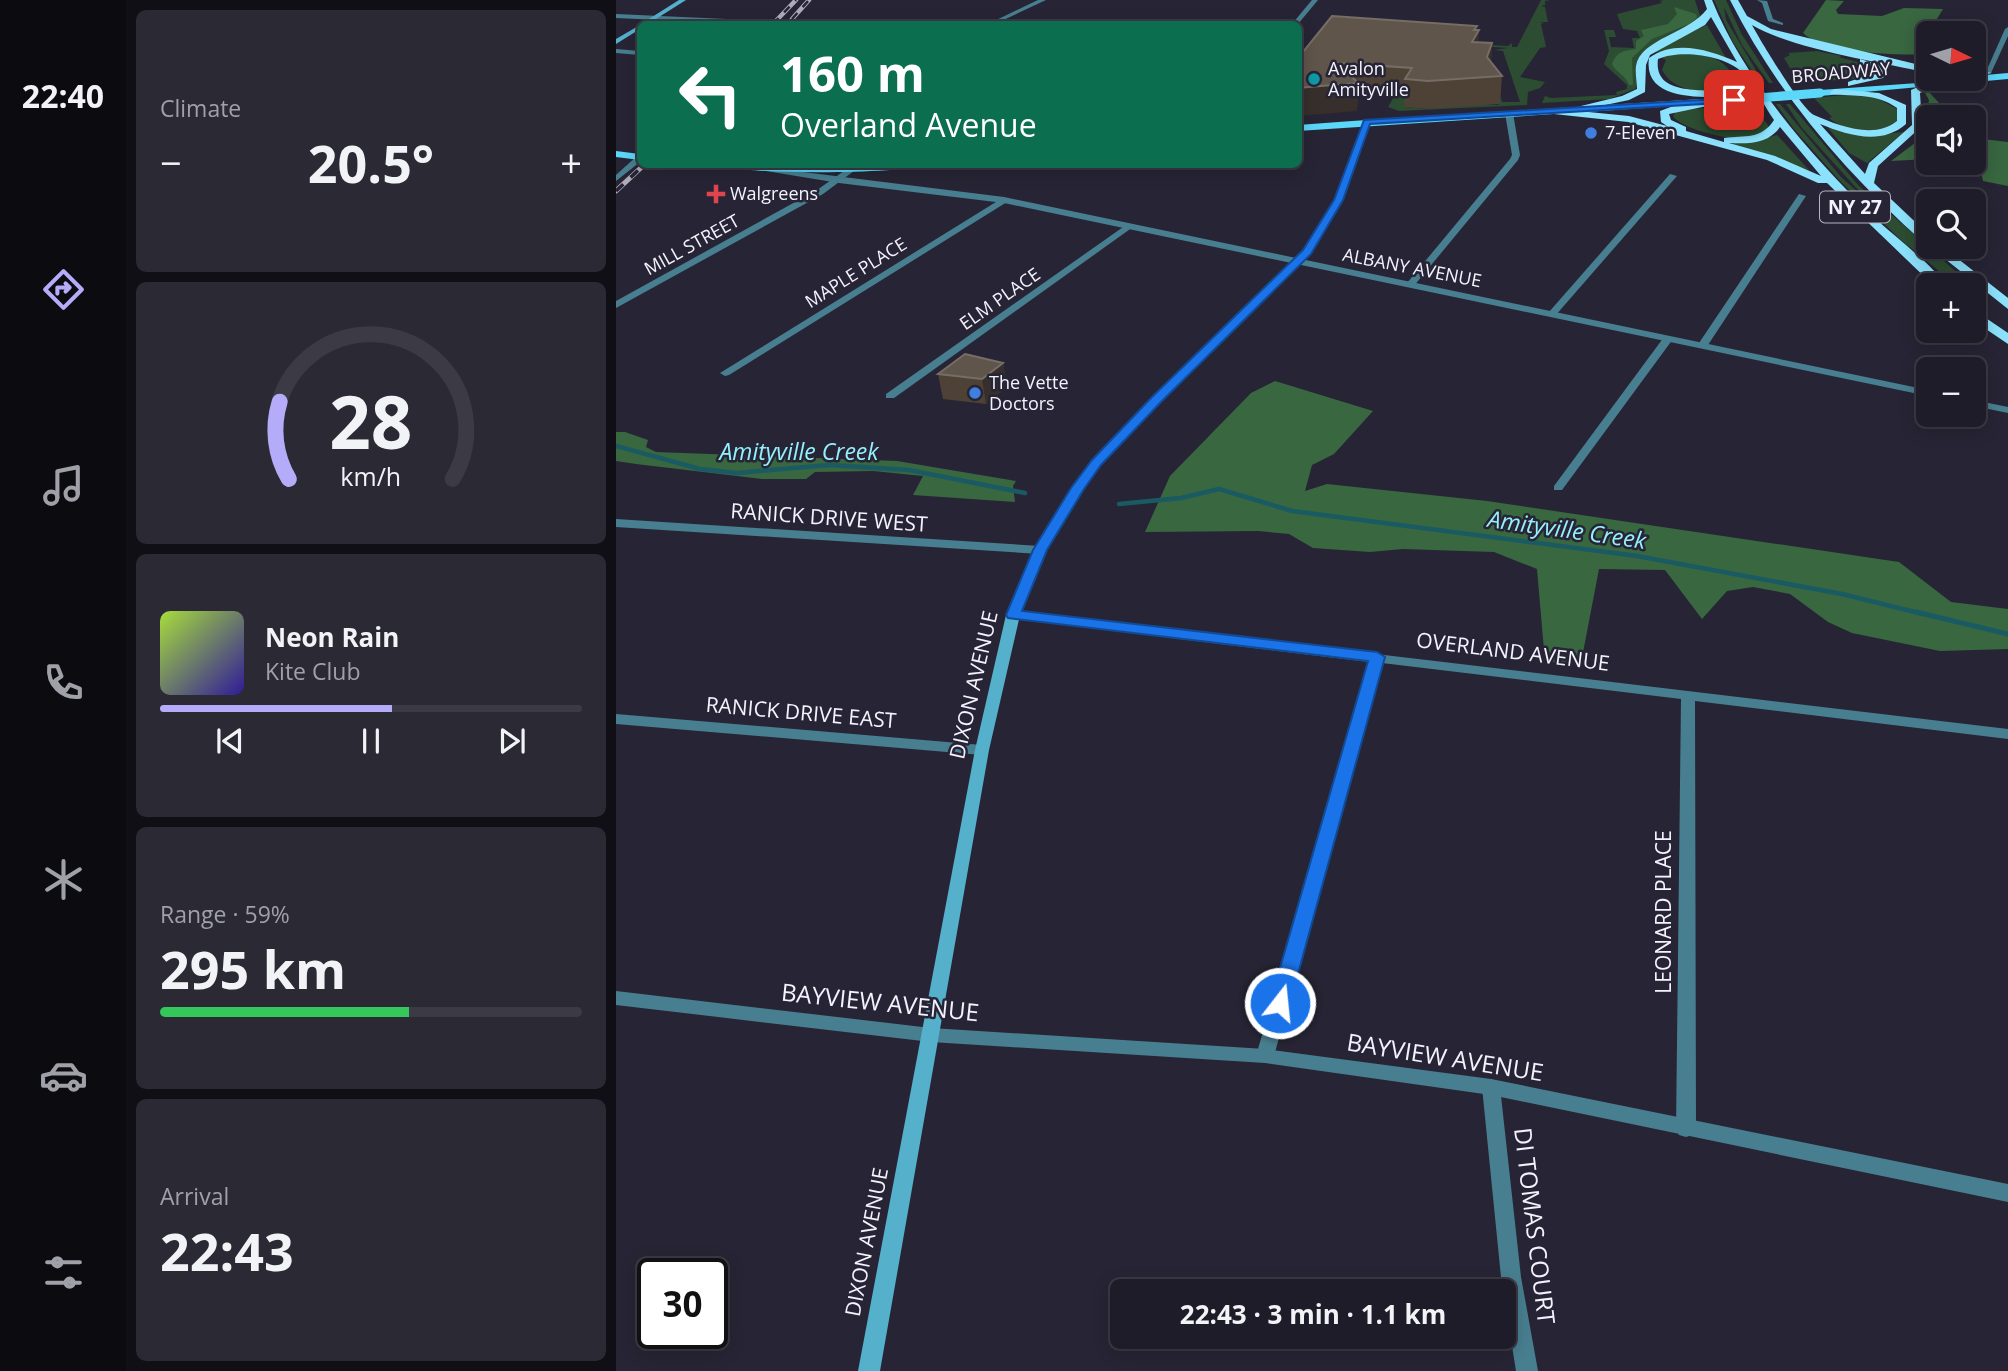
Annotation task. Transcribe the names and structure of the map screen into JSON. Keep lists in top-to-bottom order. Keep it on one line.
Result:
{"streets":{"highway":["NY 27"],"main road":["BROADWAY","DIXON AVENUE"],"street":["MILL STREET","ALBANY AVENUE","MAPLE PLACE","ELM PLACE","RANICK DRIVE WEST","OVERLAND AVENUE","RANICK DRIVE EAST","LEONARD PLACE","BAYVIEW AVENUE","DI TOMAS COURT"]},"crossings":[["BROADWAY","DIXON AVENUE"],["MILL STREET","ALBANY AVENUE"],["ALBANY AVENUE","MAPLE PLACE"],["ALBANY AVENUE","ELM PLACE"],["ALBANY AVENUE","DIXON AVENUE"],["RANICK DRIVE WEST","DIXON AVENUE"],["OVERLAND AVENUE","DIXON AVENUE"],["OVERLAND AVENUE","LEONARD PLACE"],["DIXON AVENUE","RANICK DRIVE EAST"],["DIXON AVENUE","BAYVIEW AVENUE"],["LEONARD PLACE","BAYVIEW AVENUE"],["BAYVIEW AVENUE","DI TOMAS COURT"]],"water":["Amityville Creek"],"places":{"other":["Avalon Amityville","7-Eleven","The Vette Doctors"],"health":["Walgreens"]},"north":"right","page":{"tabs":"22:40","tile":["Climate",["Range · 59%","295 km"],["Arrival","22:43"]],"map_buttons":["+","−"],"turn":["160 m","Overland Avenue"],"heat":["−","20.5°","+"],"song":["Neon Rain","Kite Club"],"limit":"30","trip":"22:43 · 3 min · 1.1 km","gauge":["28","km/h"]}}
